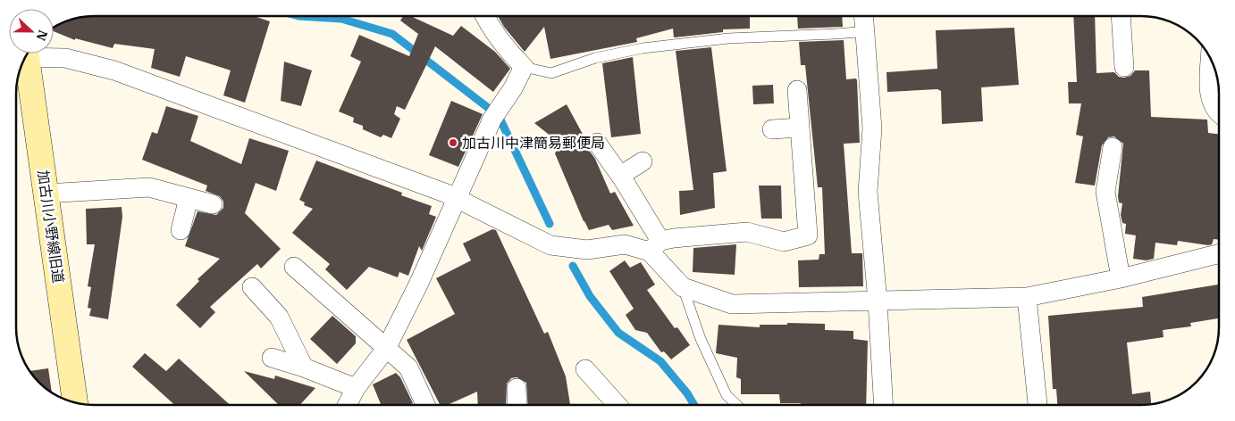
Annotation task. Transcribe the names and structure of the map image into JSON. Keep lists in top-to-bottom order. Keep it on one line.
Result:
{"streets":{"street":["加古川小野線旧道"]},"places":["加古川中津簡易郵便局"],"north":"right"}
